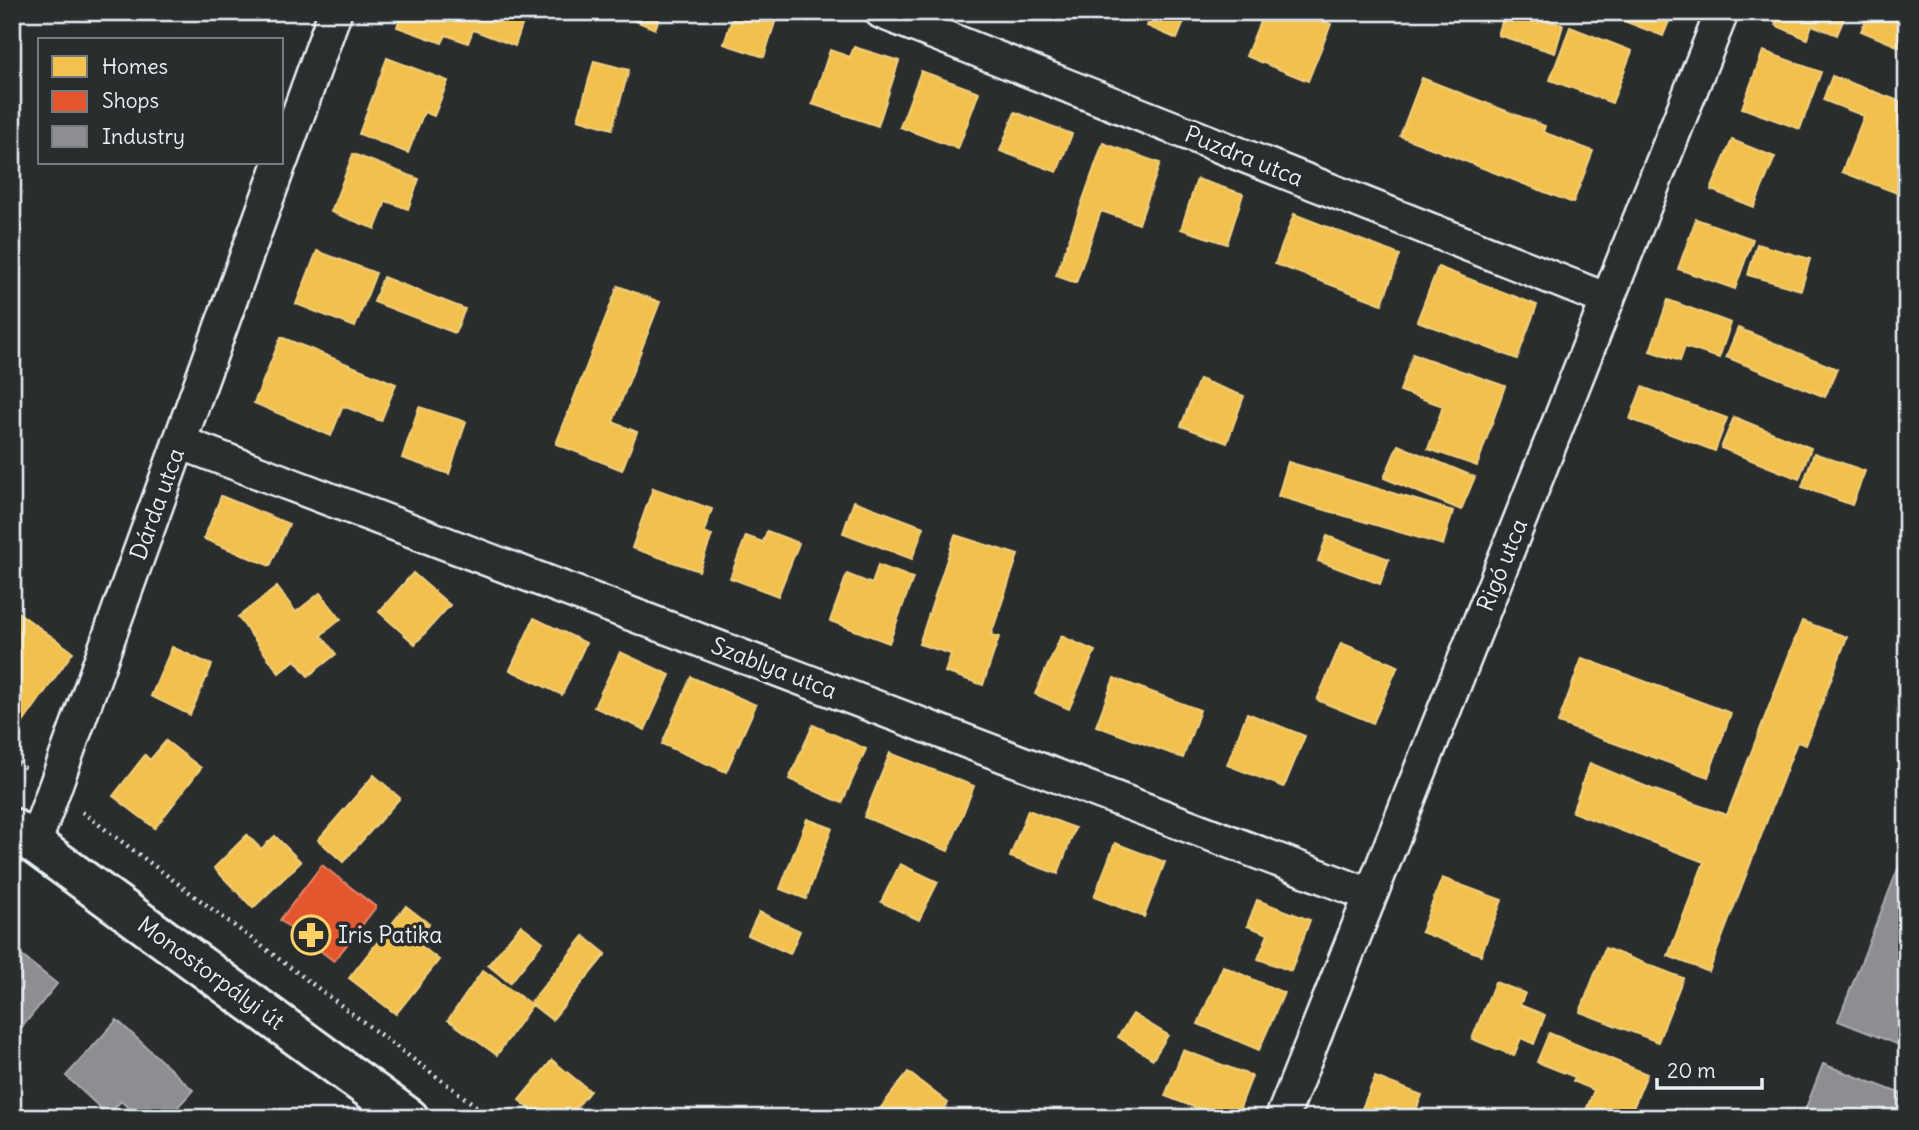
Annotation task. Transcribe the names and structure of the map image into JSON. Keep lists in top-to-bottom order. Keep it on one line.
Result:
{"streets":{"street":["Puzdra utca","Dárda utca","Rigó utca","Szablya utca","Monostorpályi út"]},"crossings":[["Puzdra utca","Rigó utca"],["Dárda utca","Szablya utca"],["Dárda utca","Monostorpályi út"],["Rigó utca","Szablya utca"]],"places":{"pharmacy":["Iris Patika"]},"legend":["Homes","Shops","Industry"],"scale_bar":"20 m"}
